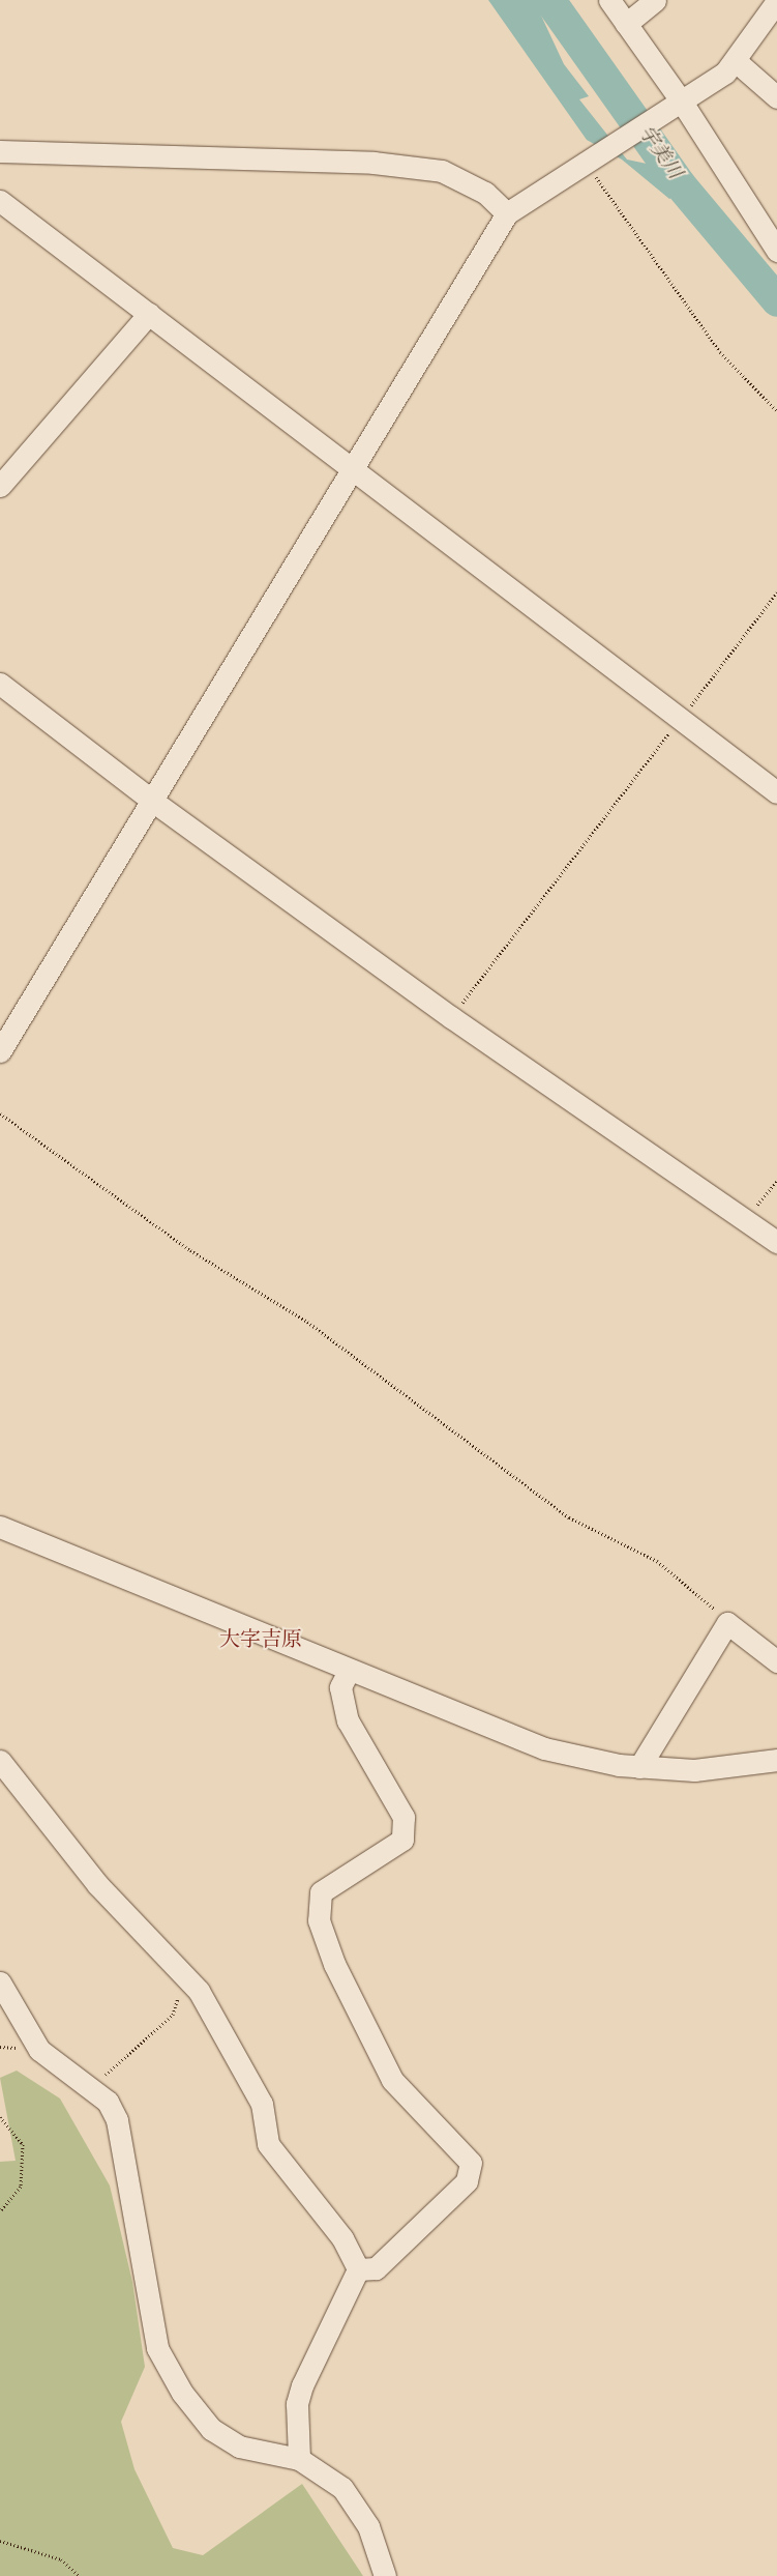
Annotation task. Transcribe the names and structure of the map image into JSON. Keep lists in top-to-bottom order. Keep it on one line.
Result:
{"districts":["大字吉原"],"water":["宇美川"]}
